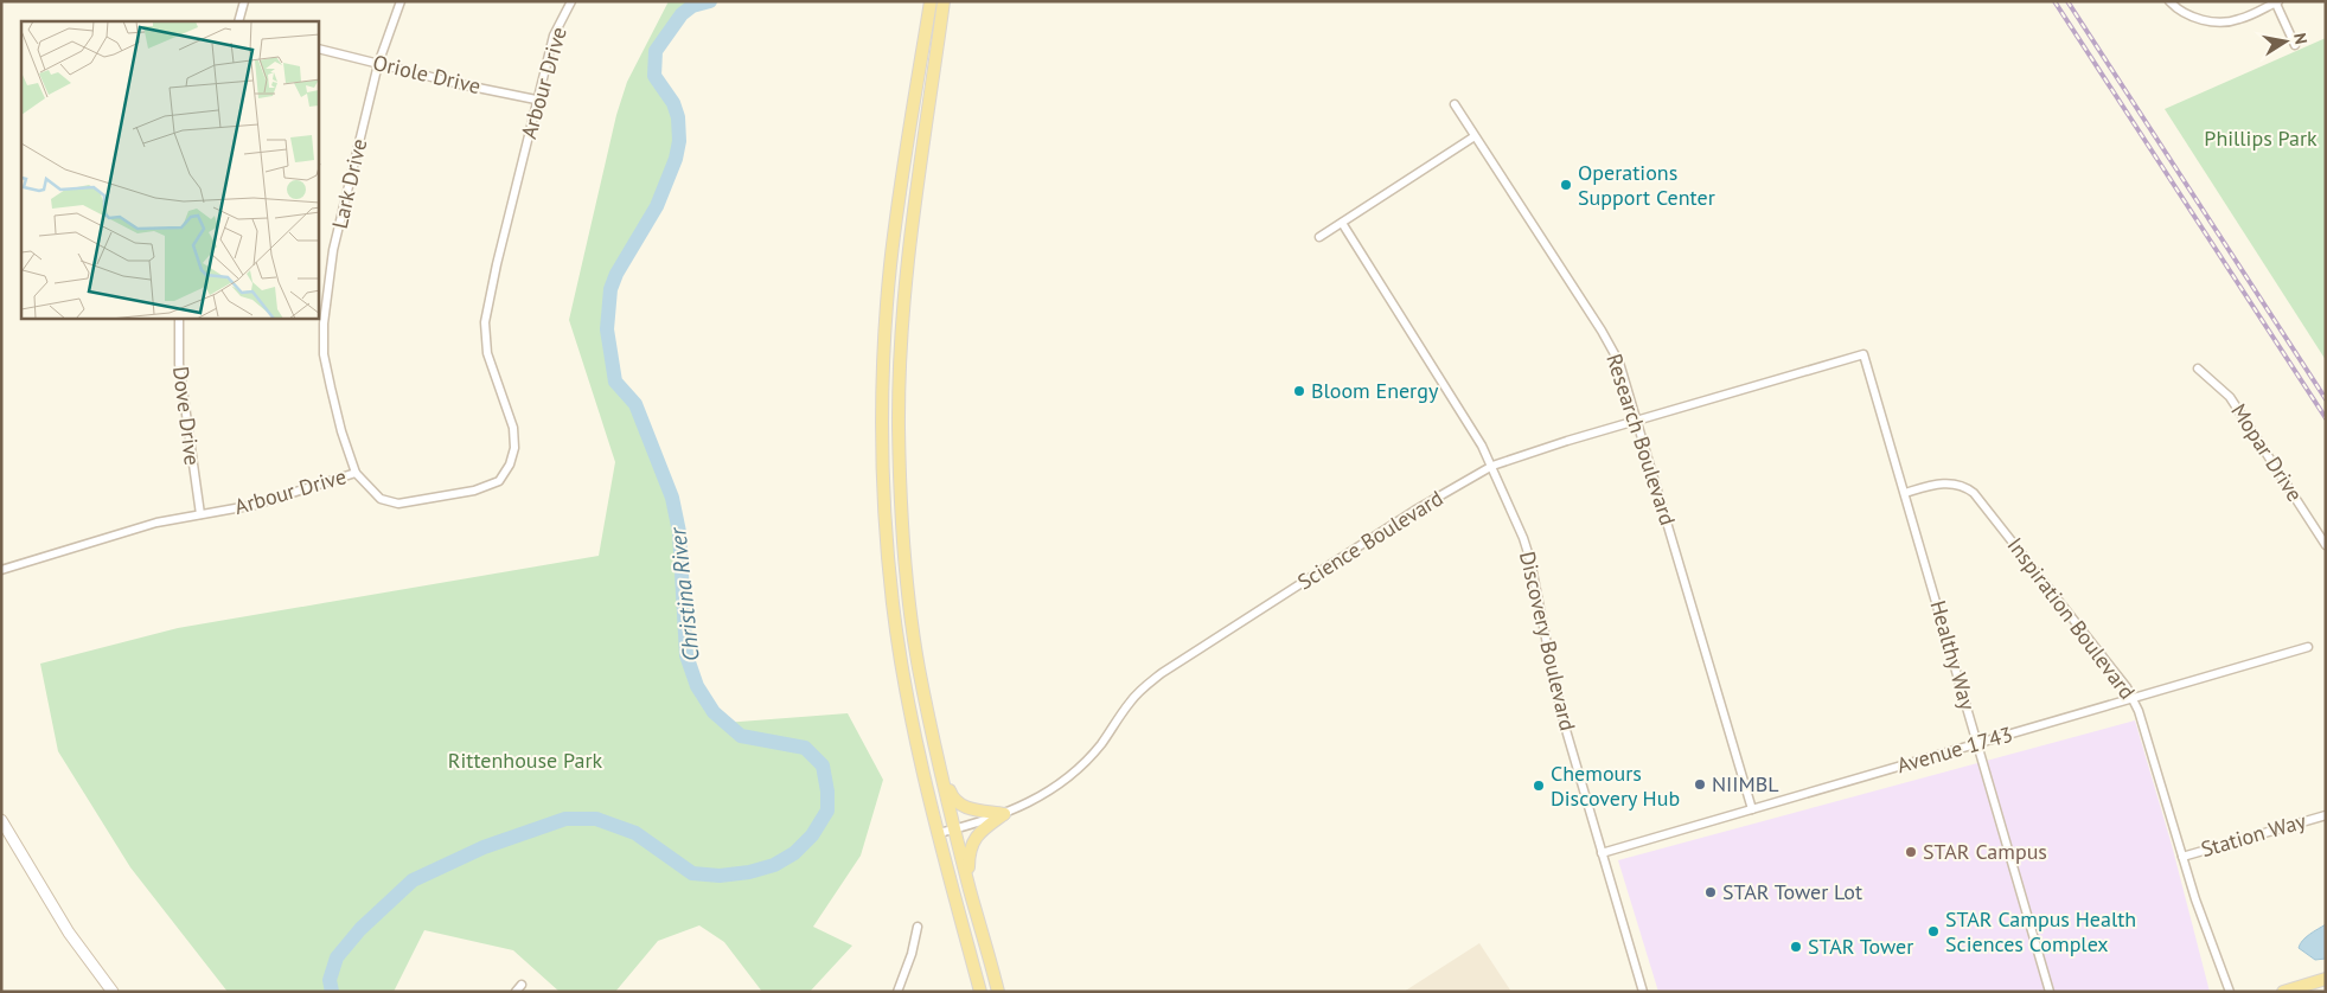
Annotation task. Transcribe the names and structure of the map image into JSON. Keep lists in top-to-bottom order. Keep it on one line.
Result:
{"streets":{"street":["Oriole Drive","Arbour Drive","Lark Drive","Dove Drive","Research Boulevard","Mopar Drive","Science Boulevard","Inspiration Boulevard","Discovery Boulevard","Healthy Way","Avenue 1743","Station Way"]},"crossings":[["Oriole Drive","Arbour Drive"],["Oriole Drive","Lark Drive"],["Arbour Drive","Lark Drive"],["Arbour Drive","Dove Drive"],["Research Boulevard","Science Boulevard"],["Research Boulevard","Avenue 1743"],["Science Boulevard","Discovery Boulevard"],["Science Boulevard","Healthy Way"],["Inspiration Boulevard","Healthy Way"],["Inspiration Boulevard","Avenue 1743"],["Inspiration Boulevard","Station Way"],["Discovery Boulevard","Avenue 1743"],["Healthy Way","Avenue 1743"]],"water":["Christina River"],"parks":["Phillips Park","Rittenhouse Park"],"places":["Operations Support Center","Bloom Energy","NIIMBL","Chemours Discovery Hub","STAR Campus","STAR Tower Lot","STAR Campus Health Sciences Complex","STAR Tower"],"north":"right"}
